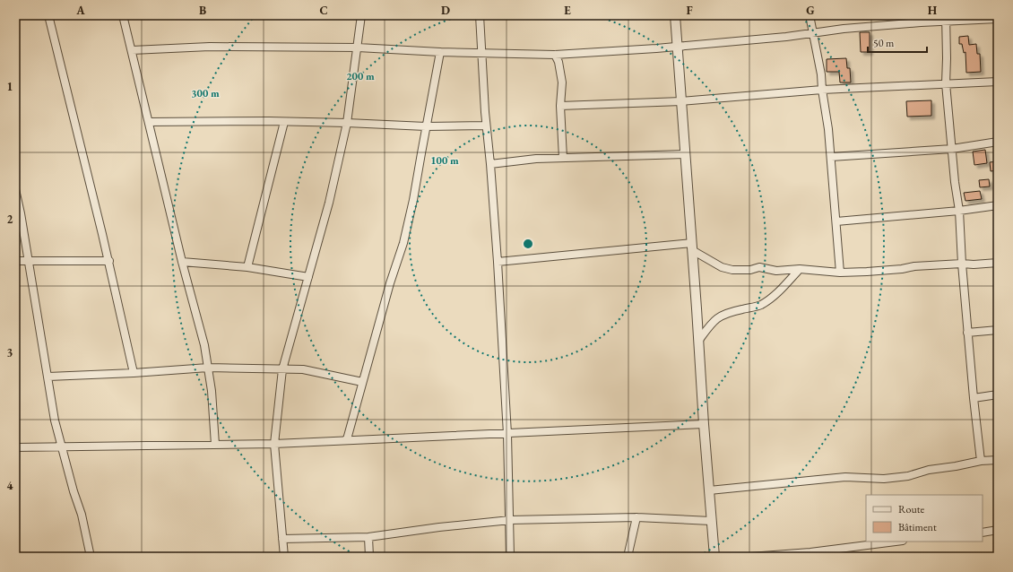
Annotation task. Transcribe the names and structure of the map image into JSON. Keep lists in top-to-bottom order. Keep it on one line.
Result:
{"legend":["Route","Bâtiment"],"scale_bar":"50 m","grid":{"columns":["A","B","C","D","E","F","G","H"],"rows":["1","2","3","4"]},"rings":["200 m","300 m","100 m"]}
